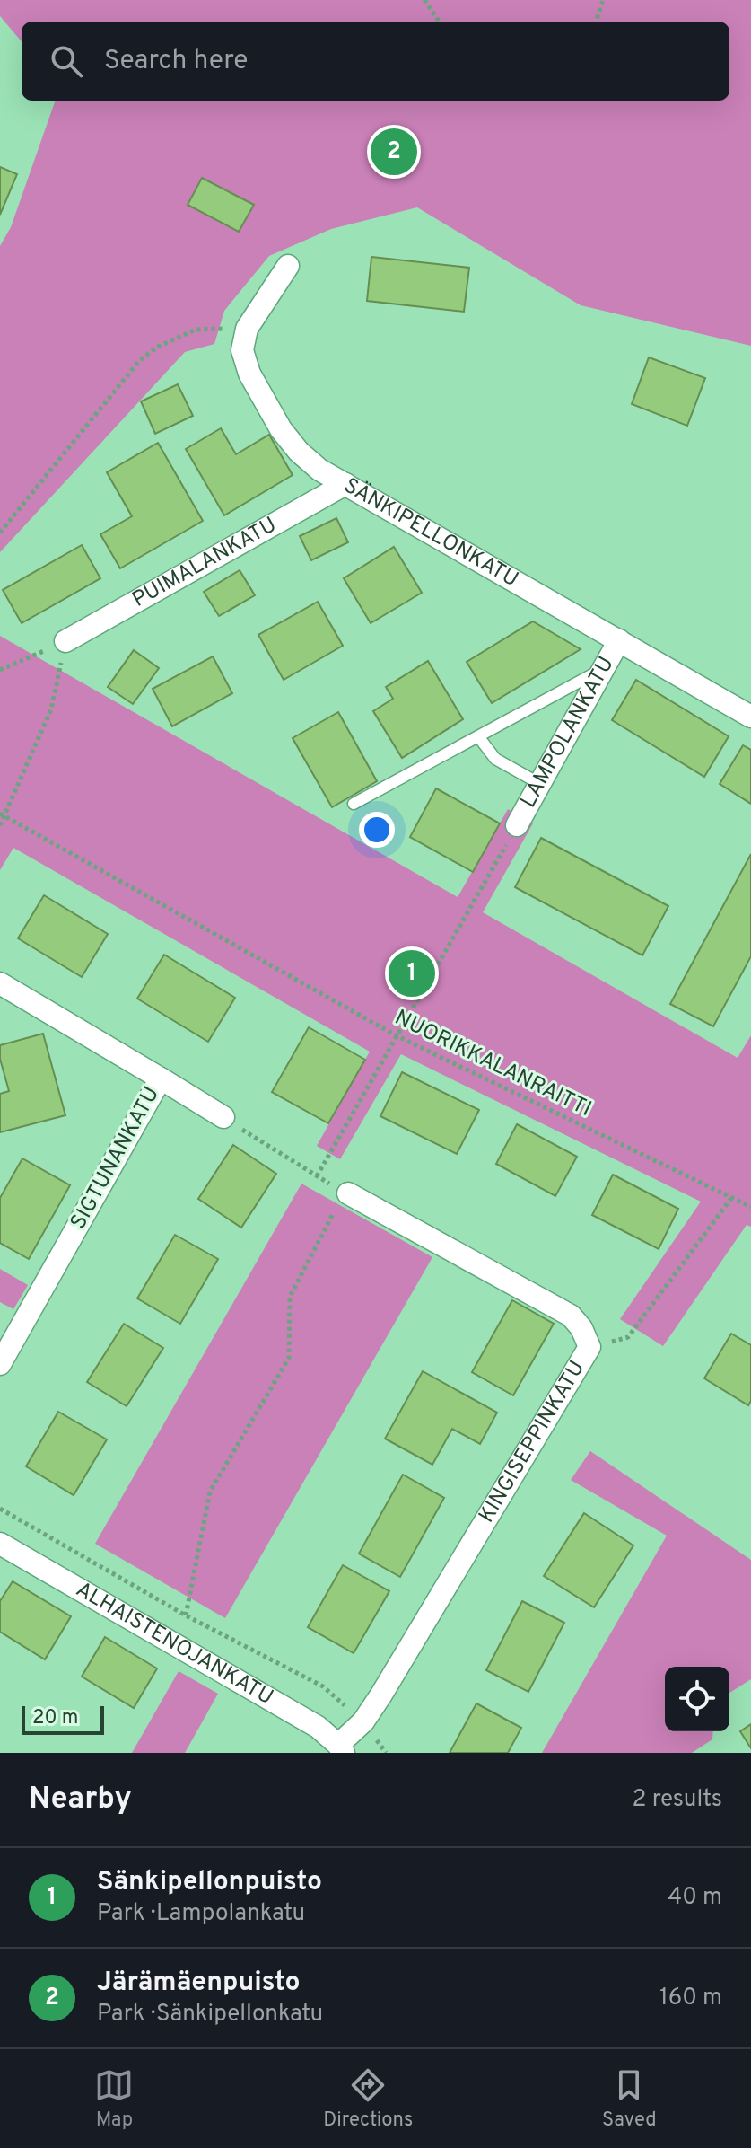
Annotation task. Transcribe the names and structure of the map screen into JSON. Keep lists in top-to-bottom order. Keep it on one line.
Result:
{"streets":{"street":["SÄNKIPELLONKATU","PUIMALANKATU","LAMPOLANKATU","SIGTUNANKATU","KINGISEPPINKATU","ALHAISTENOJANKATU"],"path":["NUORIKKALANRAITTI"]},"crossings":[["SÄNKIPELLONKATU","PUIMALANKATU"],["SÄNKIPELLONKATU","LAMPOLANKATU"],["KINGISEPPINKATU","ALHAISTENOJANKATU"]],"scale_bar":"20 m","page":{"search":"Search here","pins":["2","1"],"scale":"20 m","heading":["Nearby","2 results"],"list":[{"mark":"1","name":"Sänkipellonpuisto","note":"Park · Lampolankatu","value":"40 m"},{"mark":"2","name":"Järämäenpuisto","note":"Park · Sänkipellonkatu","value":"160 m"}],"nav":["Map","Directions","Saved"]}}
